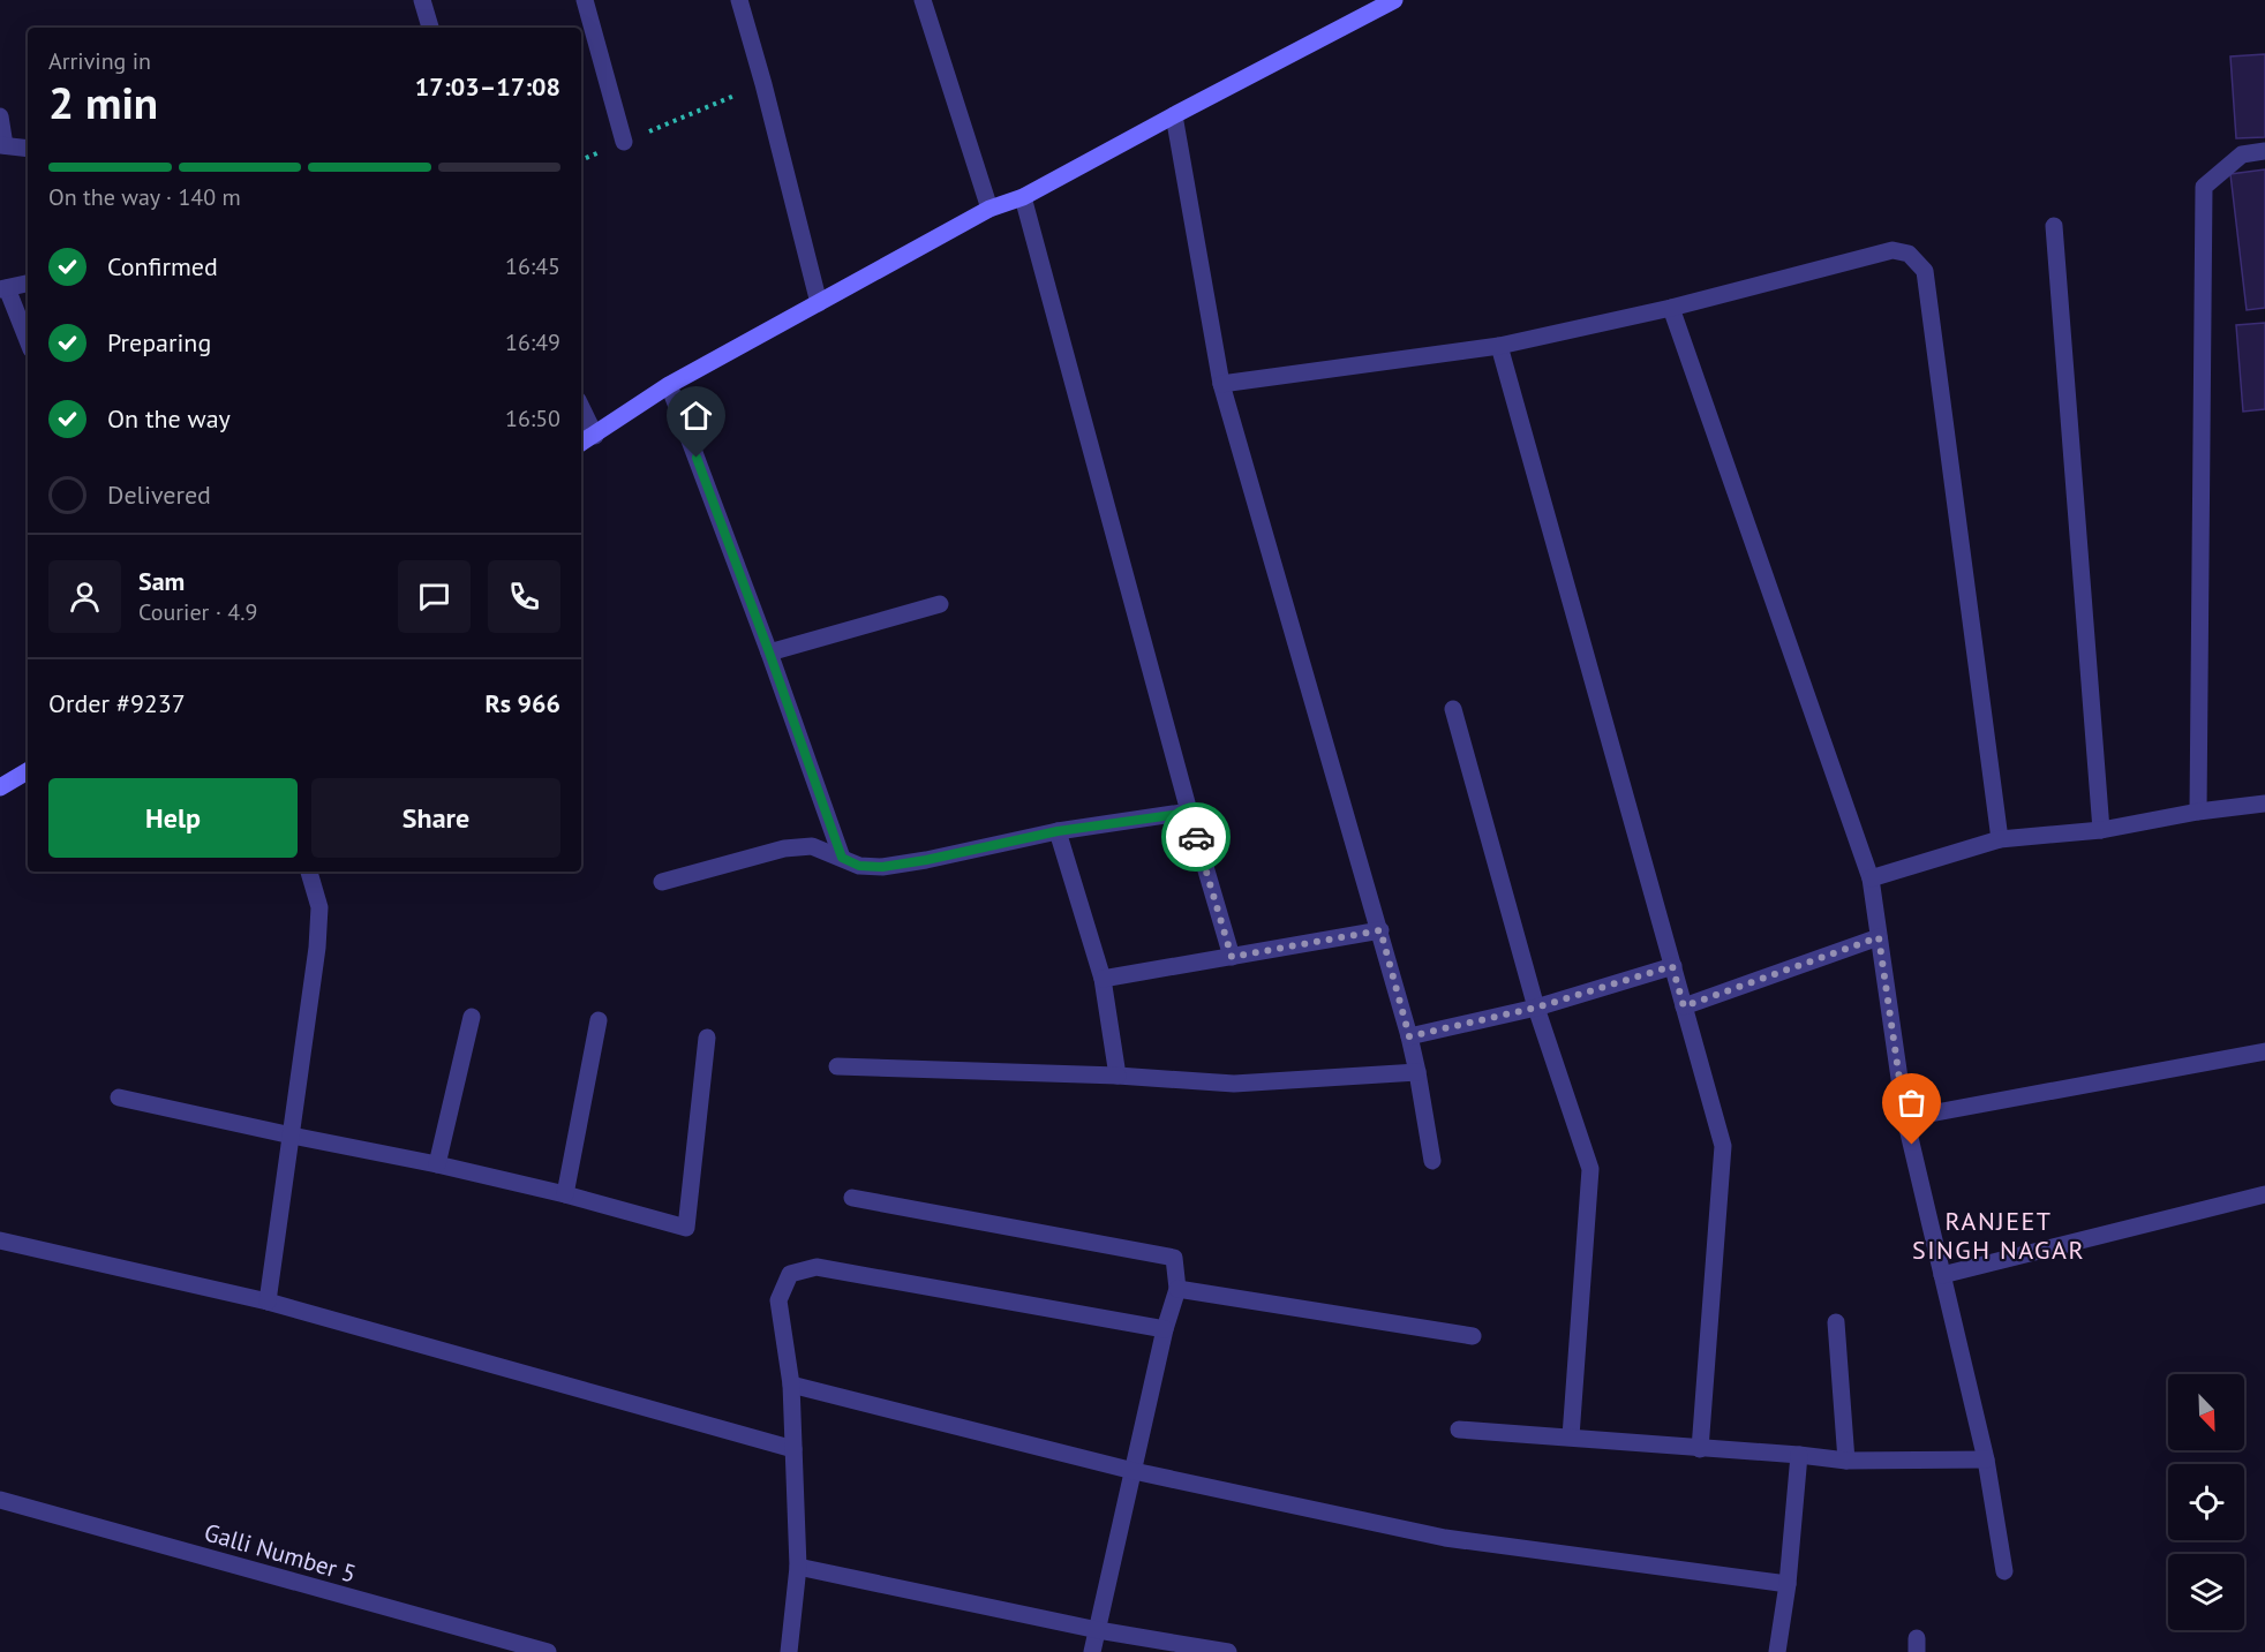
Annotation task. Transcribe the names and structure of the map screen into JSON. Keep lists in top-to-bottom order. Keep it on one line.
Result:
{"streets":{"street":["Galli Number 5"]},"districts":["RANJEET SINGH NAGAR"],"north":"bottom right","page":{"heading":["2 min","Arriving in","17:03–17:08"],"panel":["Sam","Courier · 4.9","Order #9237","Rs 966"],"bar":"On the way · 140 m","list":[["Confirmed","16:45"],["Preparing","16:49"],["On the way","16:50"],"Delivered"],"buttons":["Help","Share"]}}
